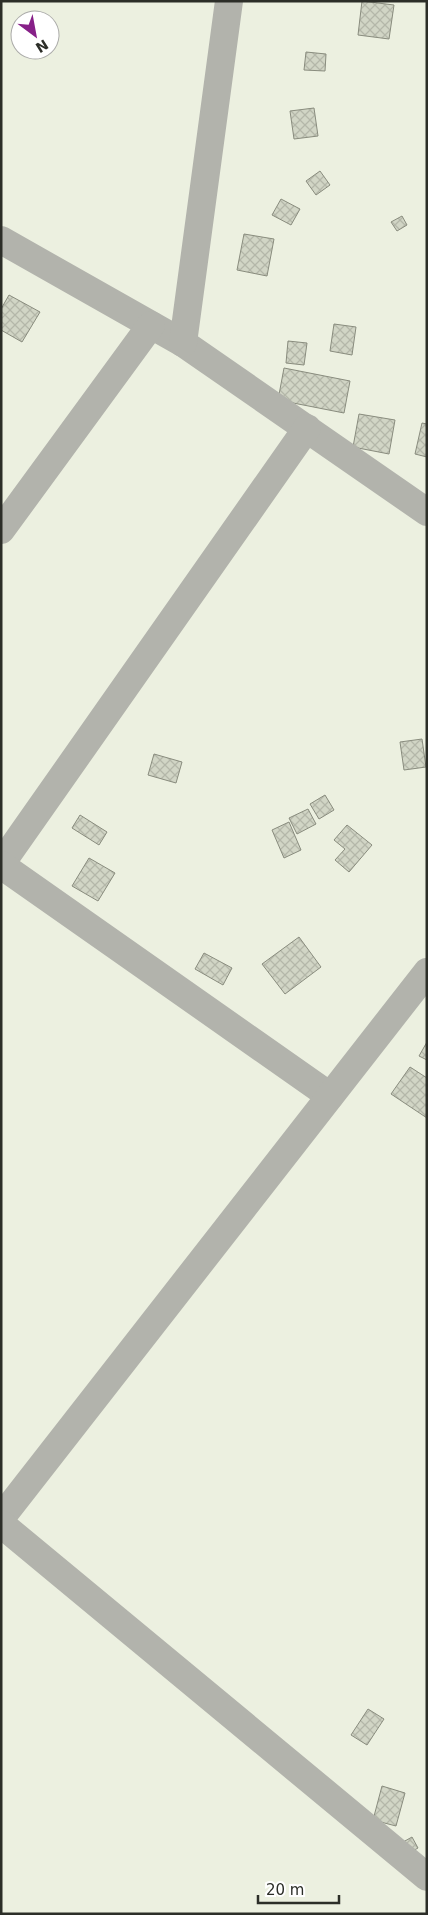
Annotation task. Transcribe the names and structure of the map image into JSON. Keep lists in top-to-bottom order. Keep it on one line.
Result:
{"scale_bar":"20 m","north":"bottom right"}
